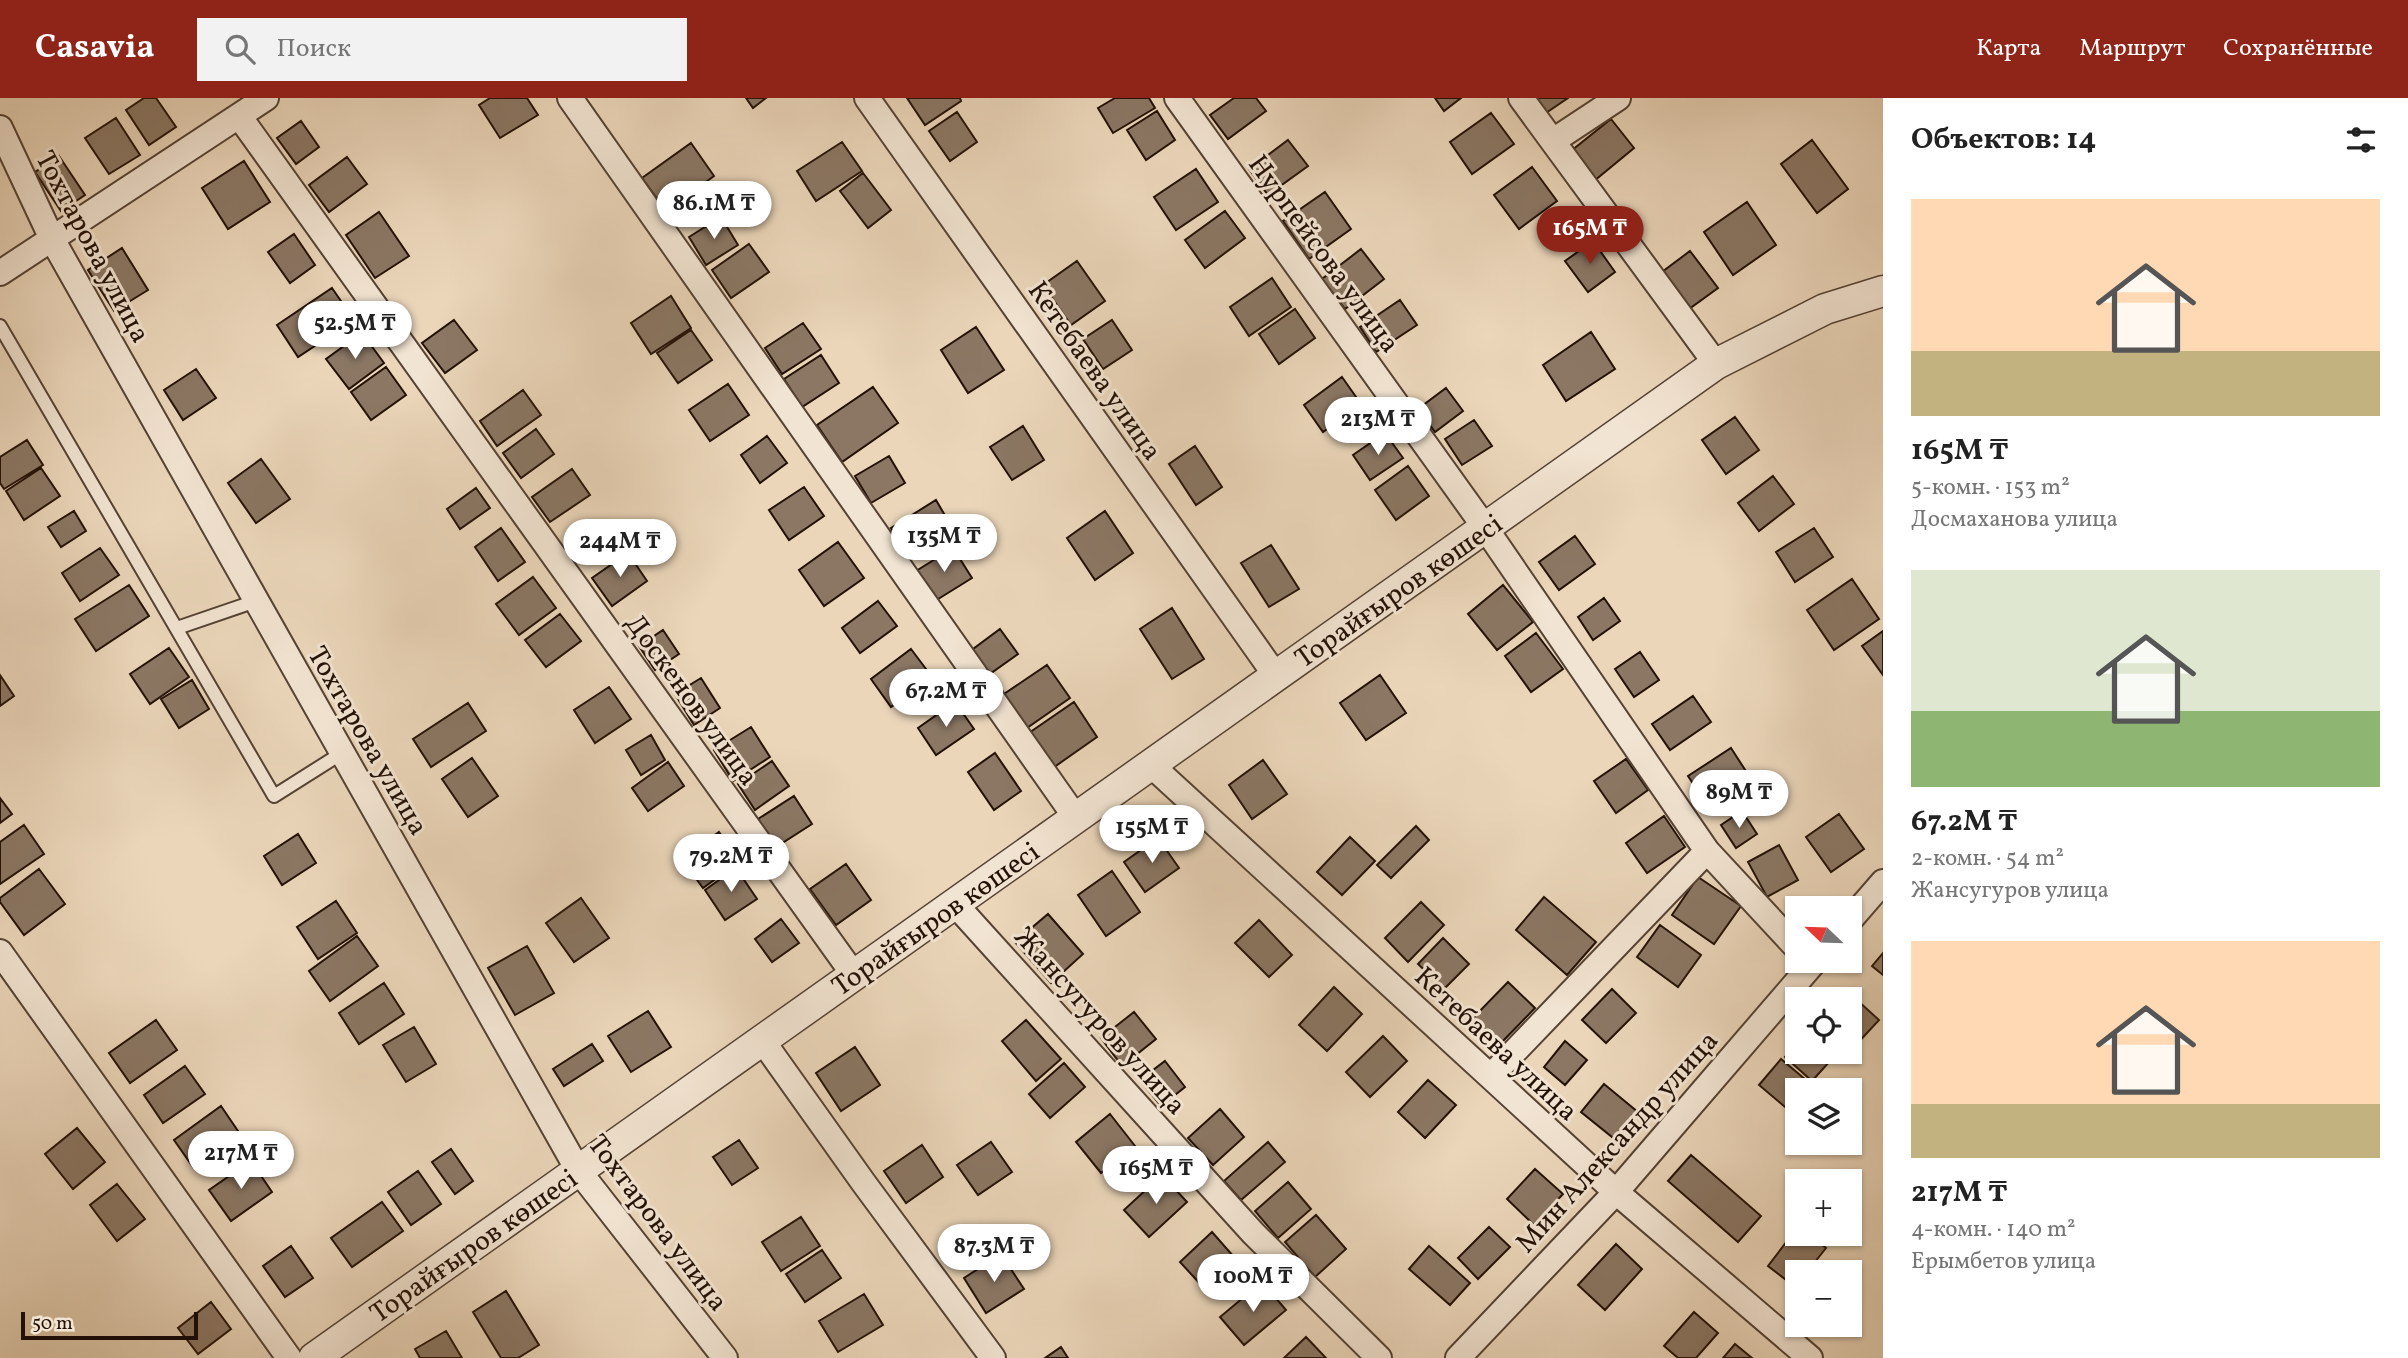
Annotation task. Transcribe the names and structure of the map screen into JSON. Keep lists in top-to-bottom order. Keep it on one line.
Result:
{"streets":{"street":["Тохтарова улица","Нурпейсова улица","Кетебаева улица","Торайғыров көшесі","Доскенов улица","Жансугуров улица","Мин Александр улица"]},"crossings":[["Тохтарова улица","Торайғыров көшесі"],["Нурпейсова улица","Торайғыров көшесі"],["Кетебаева улица","Торайғыров көшесі"],["Кетебаева улица","Мин Александр улица"],["Торайғыров көшесі","Доскенов улица"],["Торайғыров көшесі","Жансугуров улица"]],"scale_bar":"50 m","north":"top left","page":{"header":"Casavia","search":"Поиск","nav":["Карта","Маршрут","Сохранённые"],"heading":"Объектов: 14","price":["86.1M ₸","165M ₸","52.5M ₸","213M ₸","135M ₸","244M ₸","67.2M ₸","89M ₸","155M ₸","79.2M ₸","217M ₸","165M ₸","87.3M ₸","100M ₸"],"list":[{"name":"165M ₸","note":"5-комн. · 153 m² · Досмаханова улица"},{"name":"67.2M ₸","note":"2-комн. · 54 m² · Жансугуров улица"},{"name":"217M ₸","note":"4-комн. · 140 m² · Ерымбетов улица"}],"map_buttons":["+","−"],"scale":"50 m"}}
